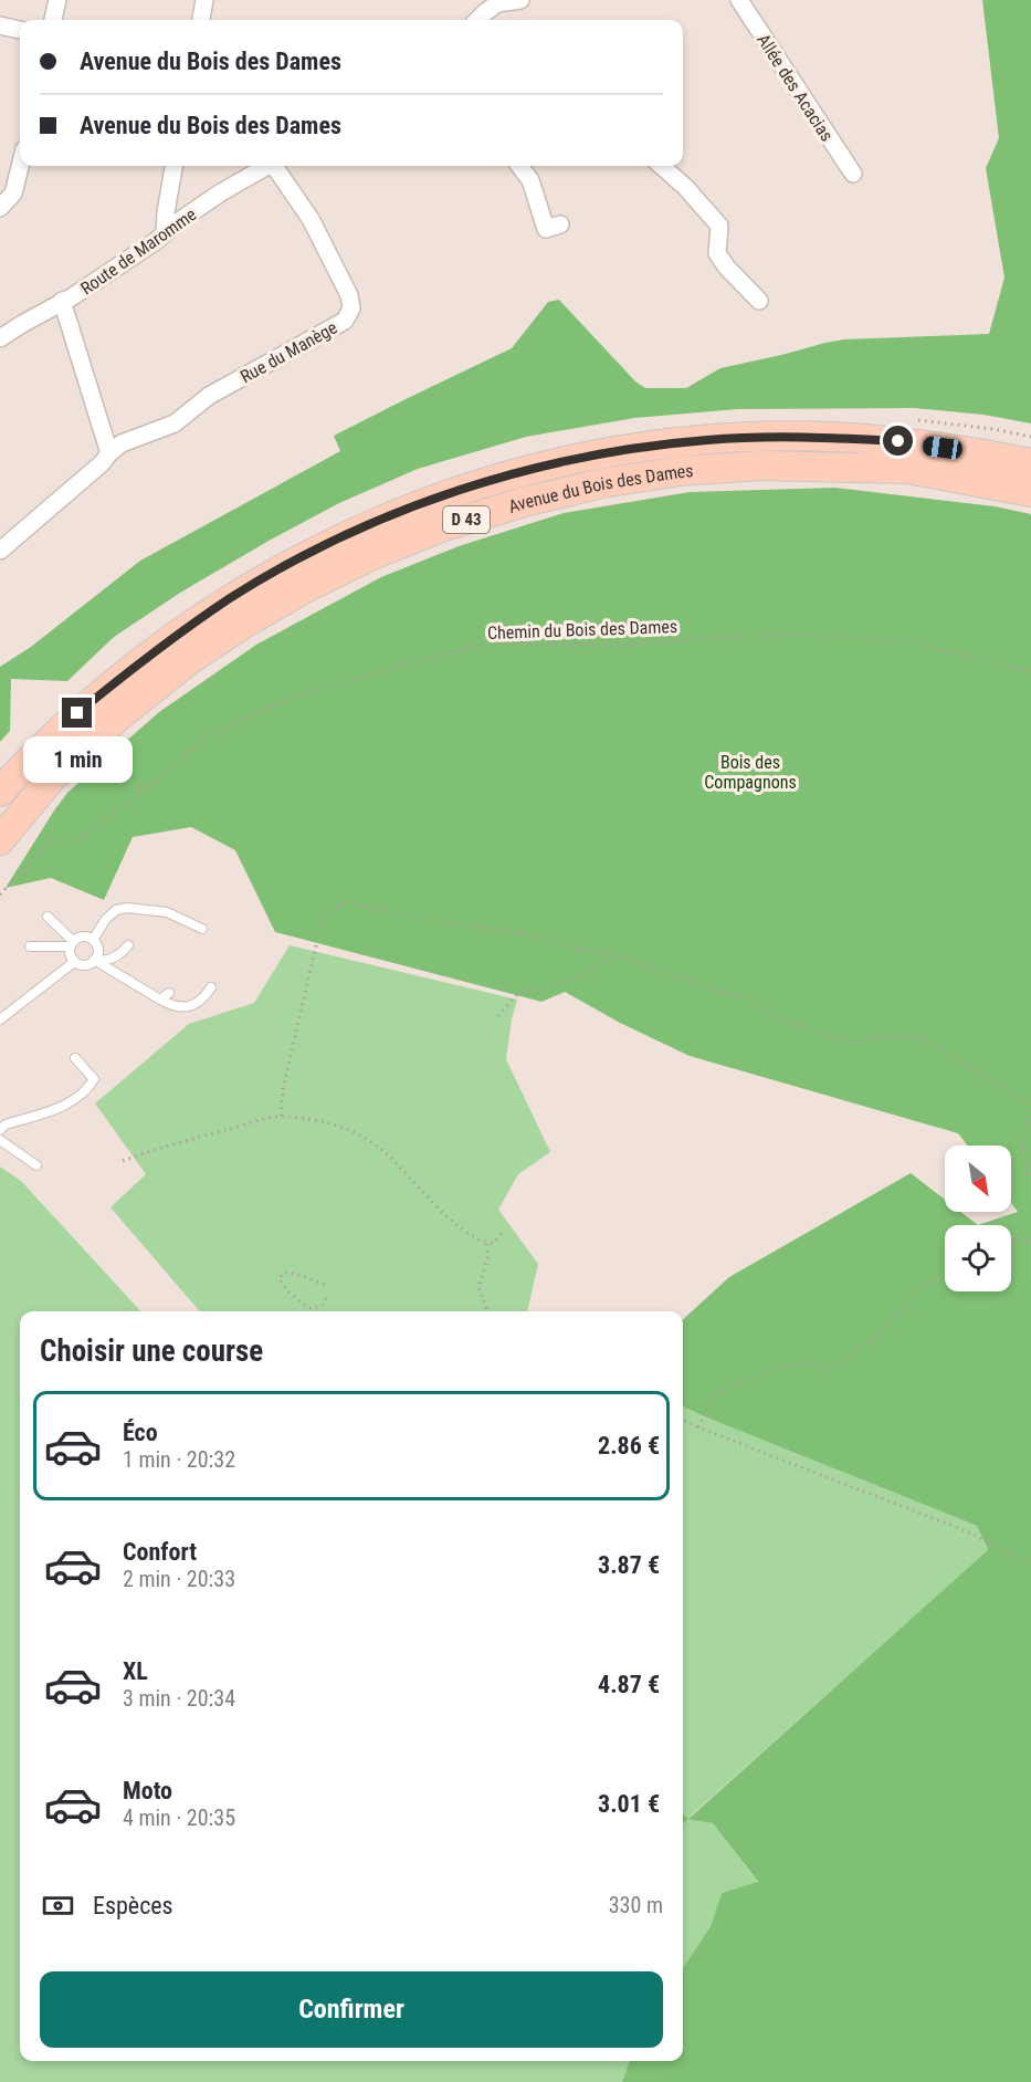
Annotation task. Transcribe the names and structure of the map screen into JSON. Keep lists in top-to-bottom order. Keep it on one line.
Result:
{"streets":{"highway":["Avenue du Bois des Dames","D 43"],"street":["Allée des Acacias","Route de Maromme","Rue du Manège"],"path":["Chemin du Bois des Dames"]},"parks":["Bois des Compagnons"],"north":"bottom right","page":{"banner":["Avenue du Bois des Dames","Avenue du Bois des Dames"],"bubble":"1 min","heading":"Choisir une course","list":[{"name":"Éco","note":"1 min · 20:32","value":"2.86 €"},{"name":"Confort","note":"2 min · 20:33","value":"3.87 €"},{"name":"XL","note":"3 min · 20:34","value":"4.87 €"},{"name":"Moto","note":"4 min · 20:35","value":"3.01 €"}],"pay":["Espèces","330 m"],"buttons":"Confirmer"}}
